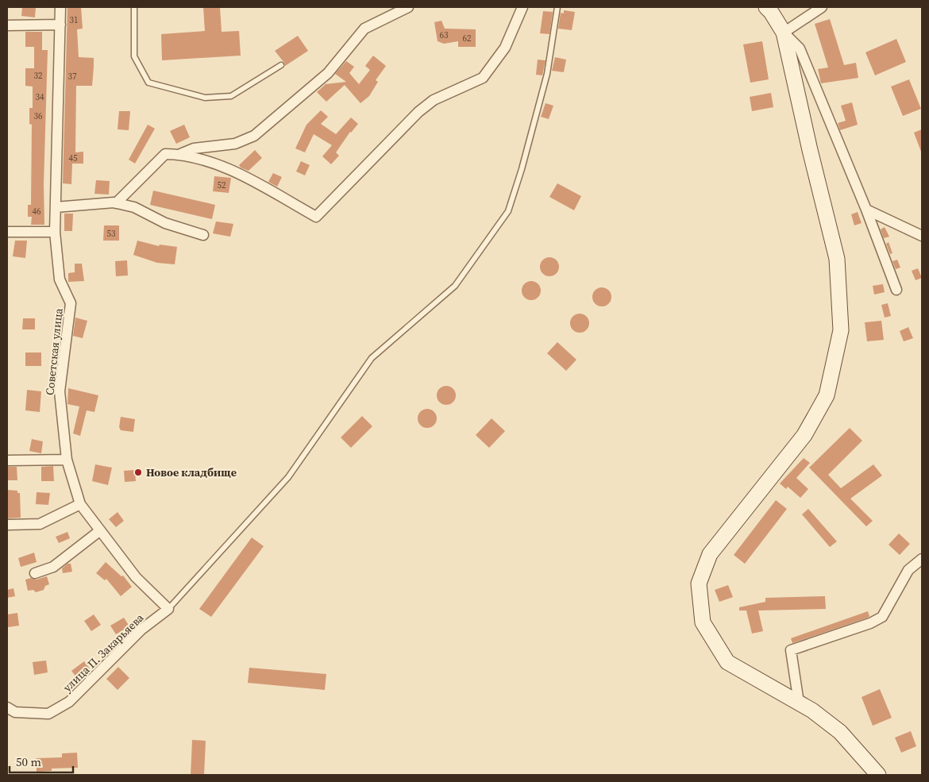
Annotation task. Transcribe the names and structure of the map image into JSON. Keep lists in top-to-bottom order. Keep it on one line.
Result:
{"streets":{"street":["Советская улица","улица П. Закарьяева"]},"crossings":[["Советская улица","улица П. Закарьяева"]],"places":["Новое кладбище"],"house_numbers":["31","63","62","32","37","34","36","45","52","46","53"],"scale_bar":"50 m"}
